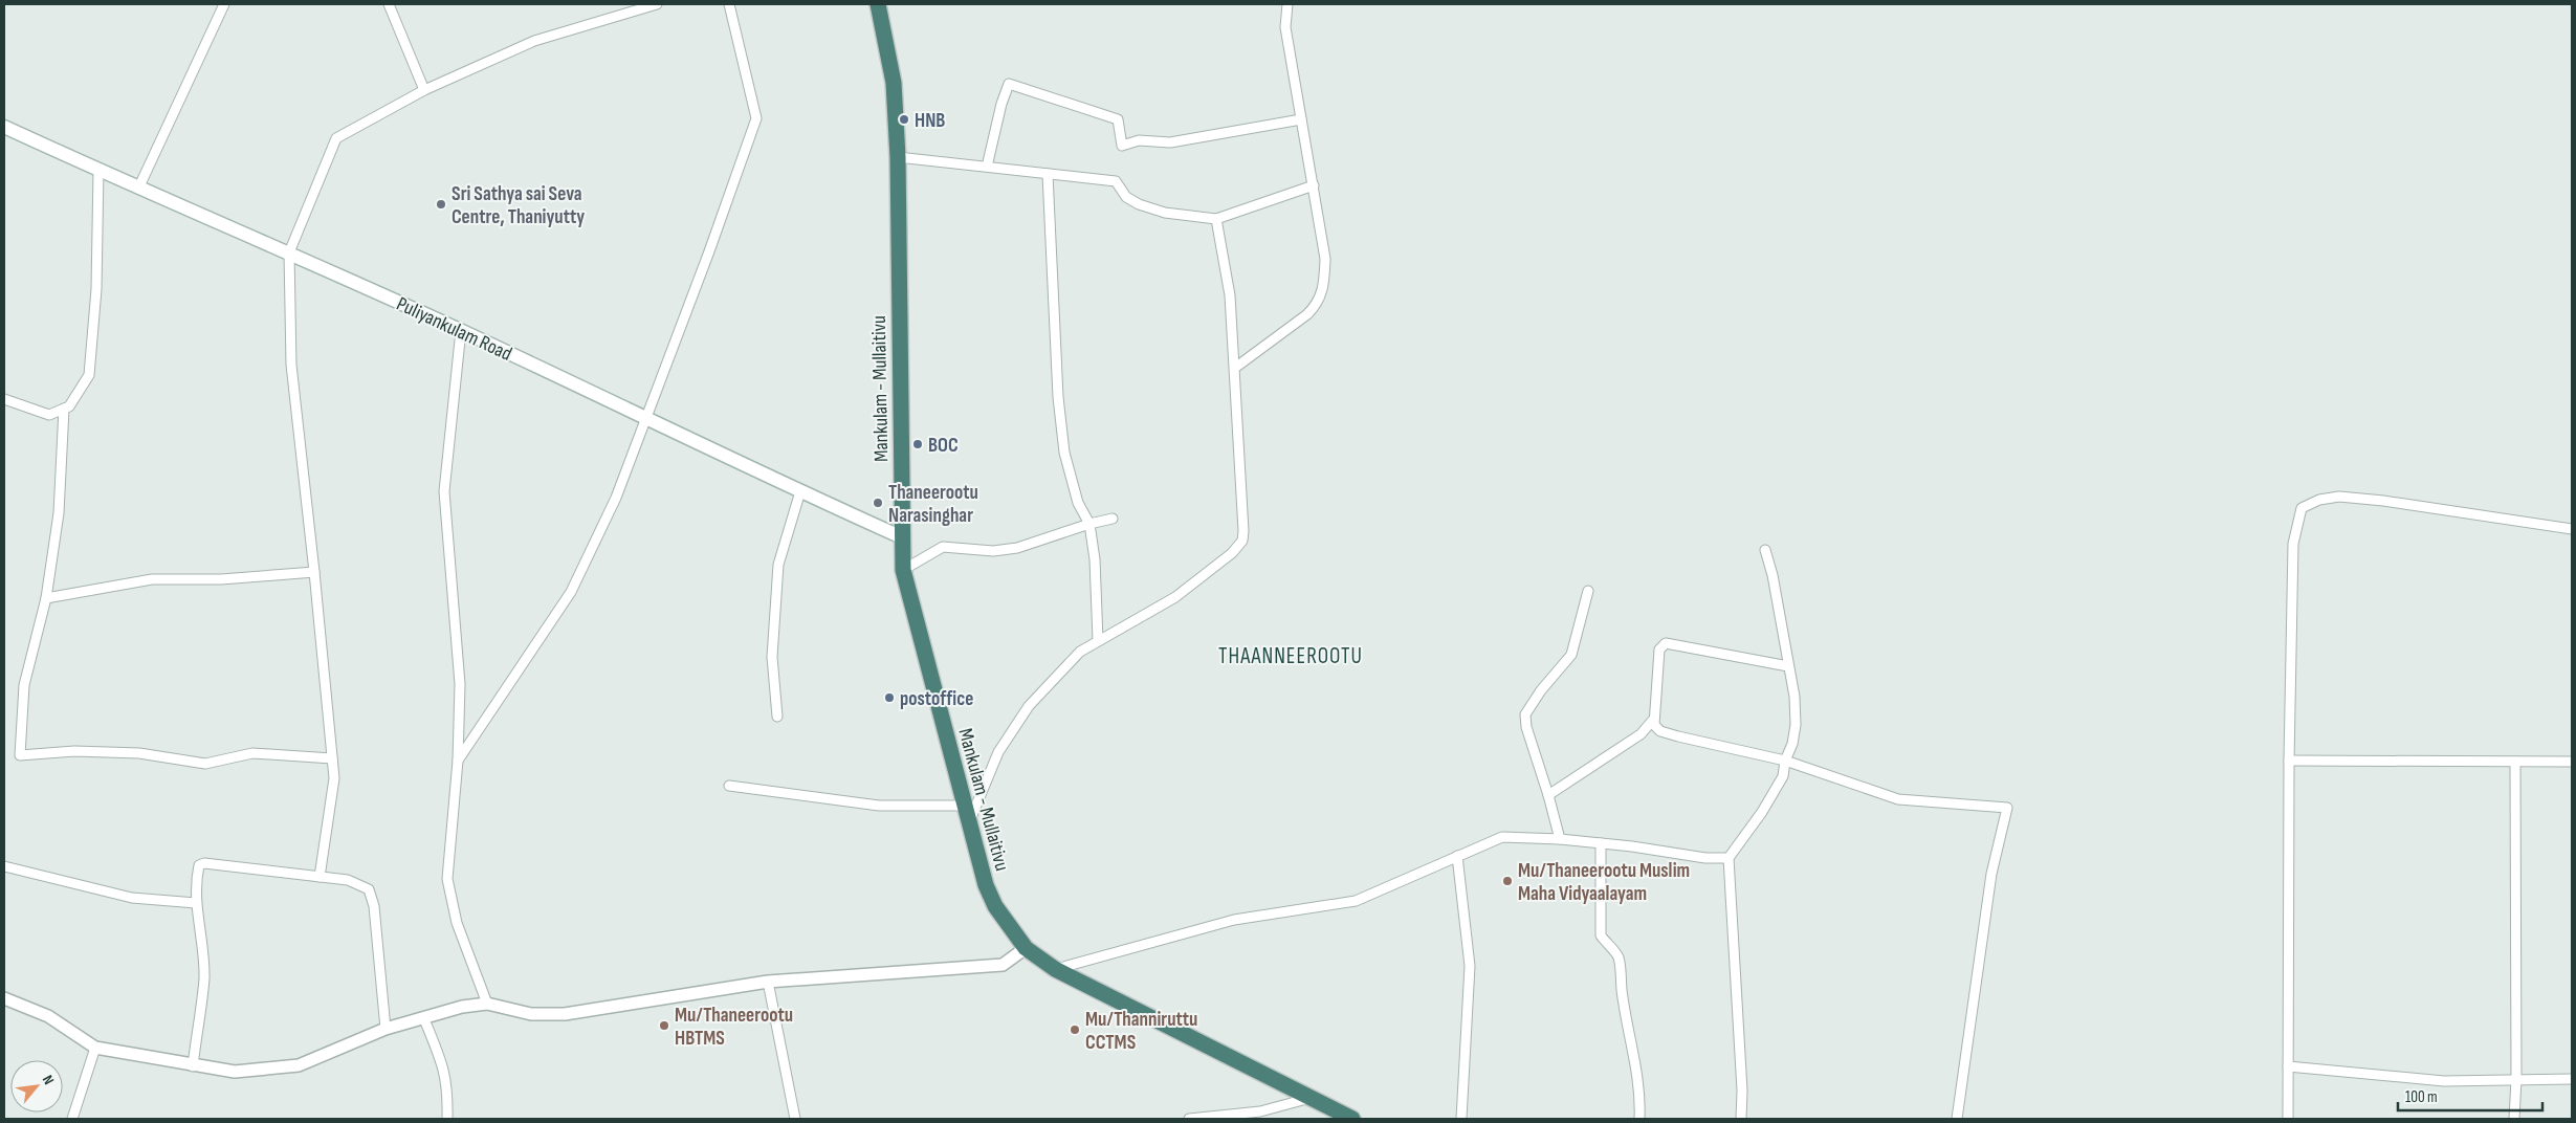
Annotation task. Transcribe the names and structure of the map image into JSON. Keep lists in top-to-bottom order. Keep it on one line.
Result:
{"streets":{"highway":["Mankulam - Mullaitivu"],"main road":["Puliyankulam Road"]},"crossings":[["Puliyankulam Road","Mankulam - Mullaitivu"]],"districts":["THAANNEEROOTU"],"places":["HNB","Sri Sathya sai Seva Centre, Thaniyutty","BOC","Thaneerootu Narasinghar","postoffice","Mu/Thaneerootu Muslim Maha Vidyaalayam","Mu/Thaneerootu HBTMS","Mu/Thanniruttu CCTMS"],"scale_bar":"100 m","north":"top right"}
